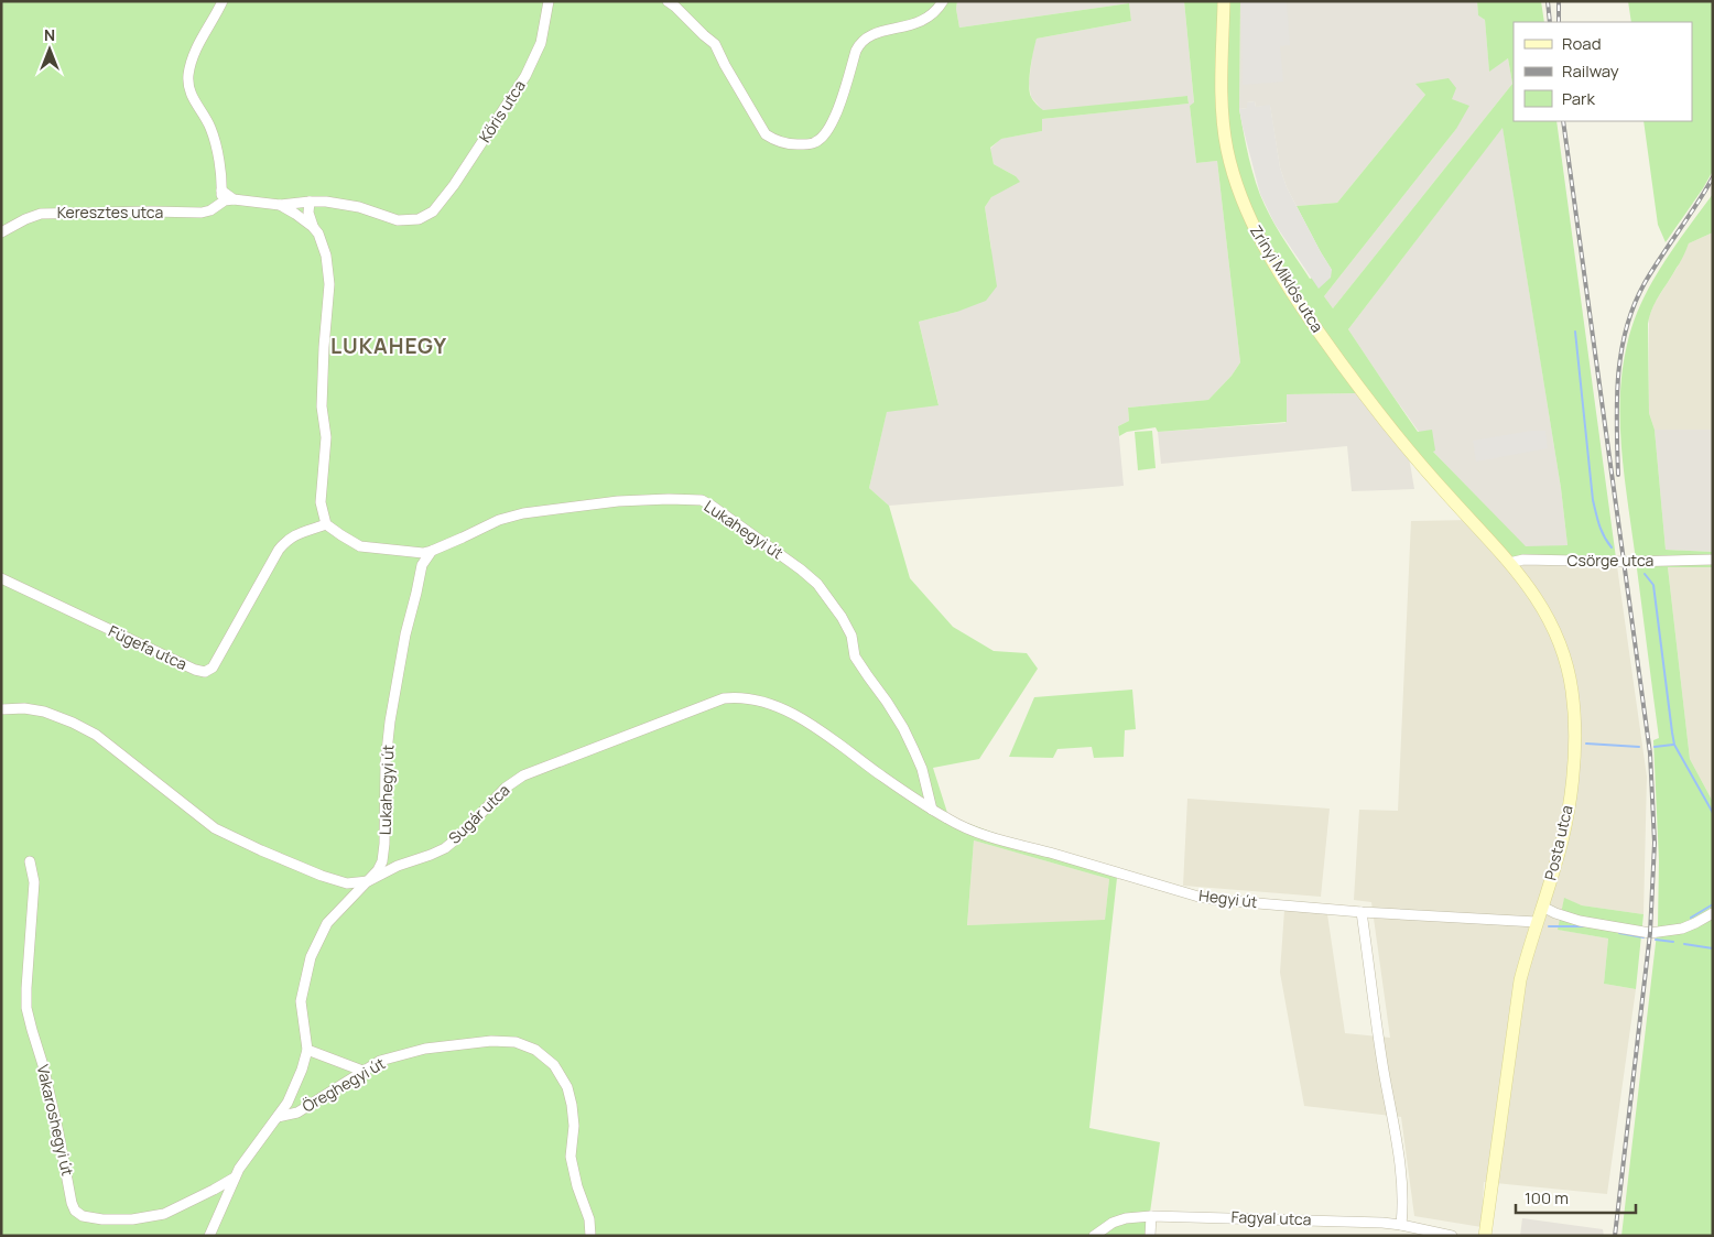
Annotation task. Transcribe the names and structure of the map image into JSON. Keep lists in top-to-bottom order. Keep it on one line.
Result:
{"streets":{"main road":["Zrínyi Miklós utca","Posta utca"],"street":["Kőris utca","Keresztes utca","Lukahegyi út","Csörge utca","Fügefa utca","Sugár utca","Hegyi út","Öreghegyi út","Vakaroshegyi út","Fagyal utca"]},"crossings":[["Keresztes utca","Fügefa utca"],["Zrínyi Miklós utca","Posta utca"],["Lukahegyi út","Sugár utca"],["Lukahegyi út","Hegyi út"],["Csörge utca","Posta utca"],["Sugár utca","Hegyi út"],["Posta utca","Hegyi út"]],"districts":["LUKAHEGY"],"legend":["Road","Railway","Park"],"scale_bar":"100 m","north":"top"}
